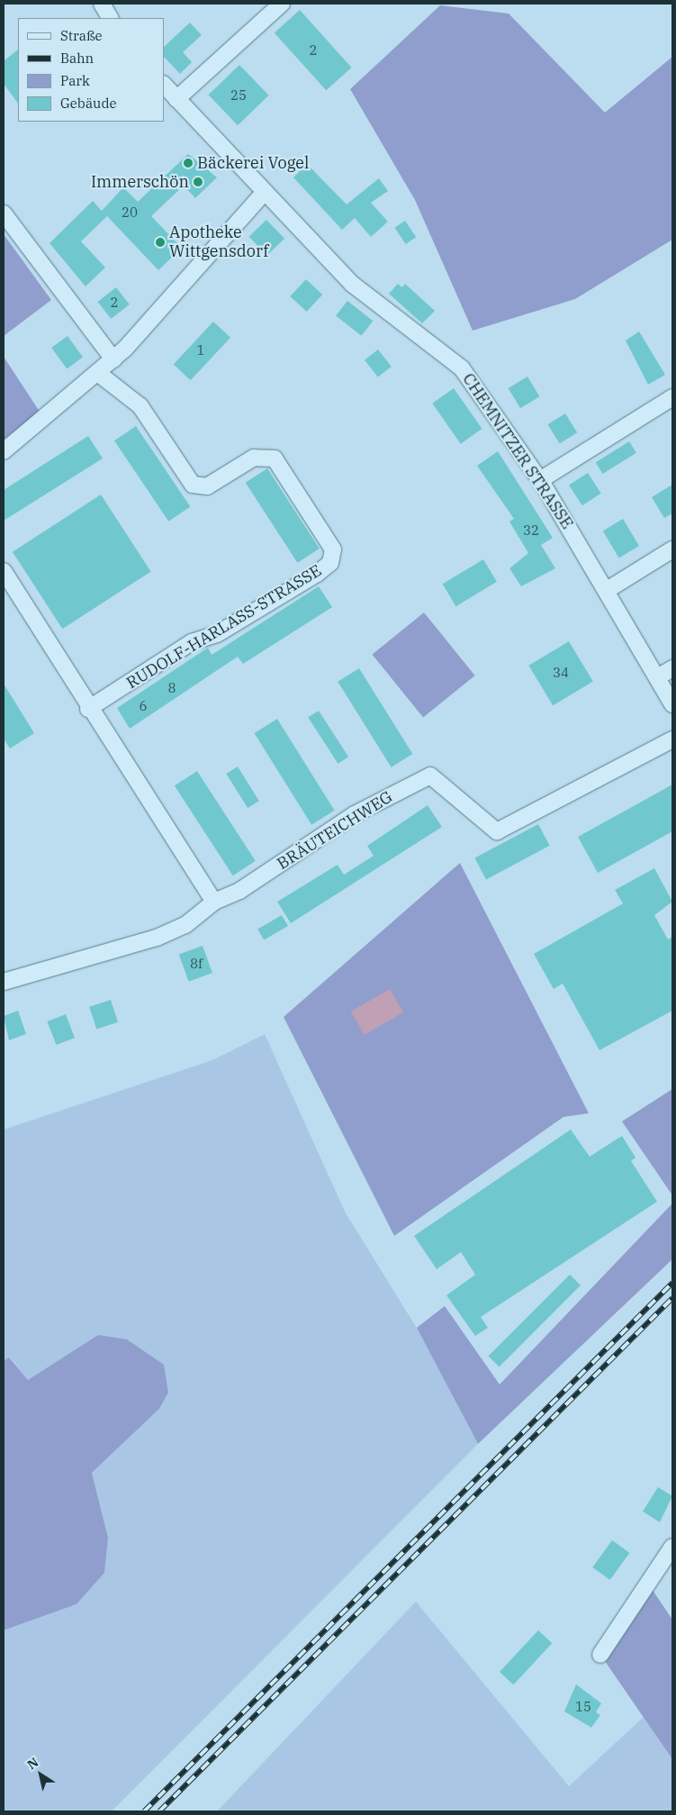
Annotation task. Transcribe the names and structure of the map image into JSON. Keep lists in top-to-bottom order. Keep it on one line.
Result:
{"streets":{"street":["CHEMNITZER STRASSE","RUDOLF-HARLASS-STRASSE","BRÄUTEICHWEG"]},"places":["Bäckerei Vogel","Immerschön","Apotheke Wittgensdorf"],"house_numbers":["2","25","20","2","1","32","34","8","6","8f","15"],"legend":["Straße","Bahn","Park","Gebäude"],"north":"top left"}
